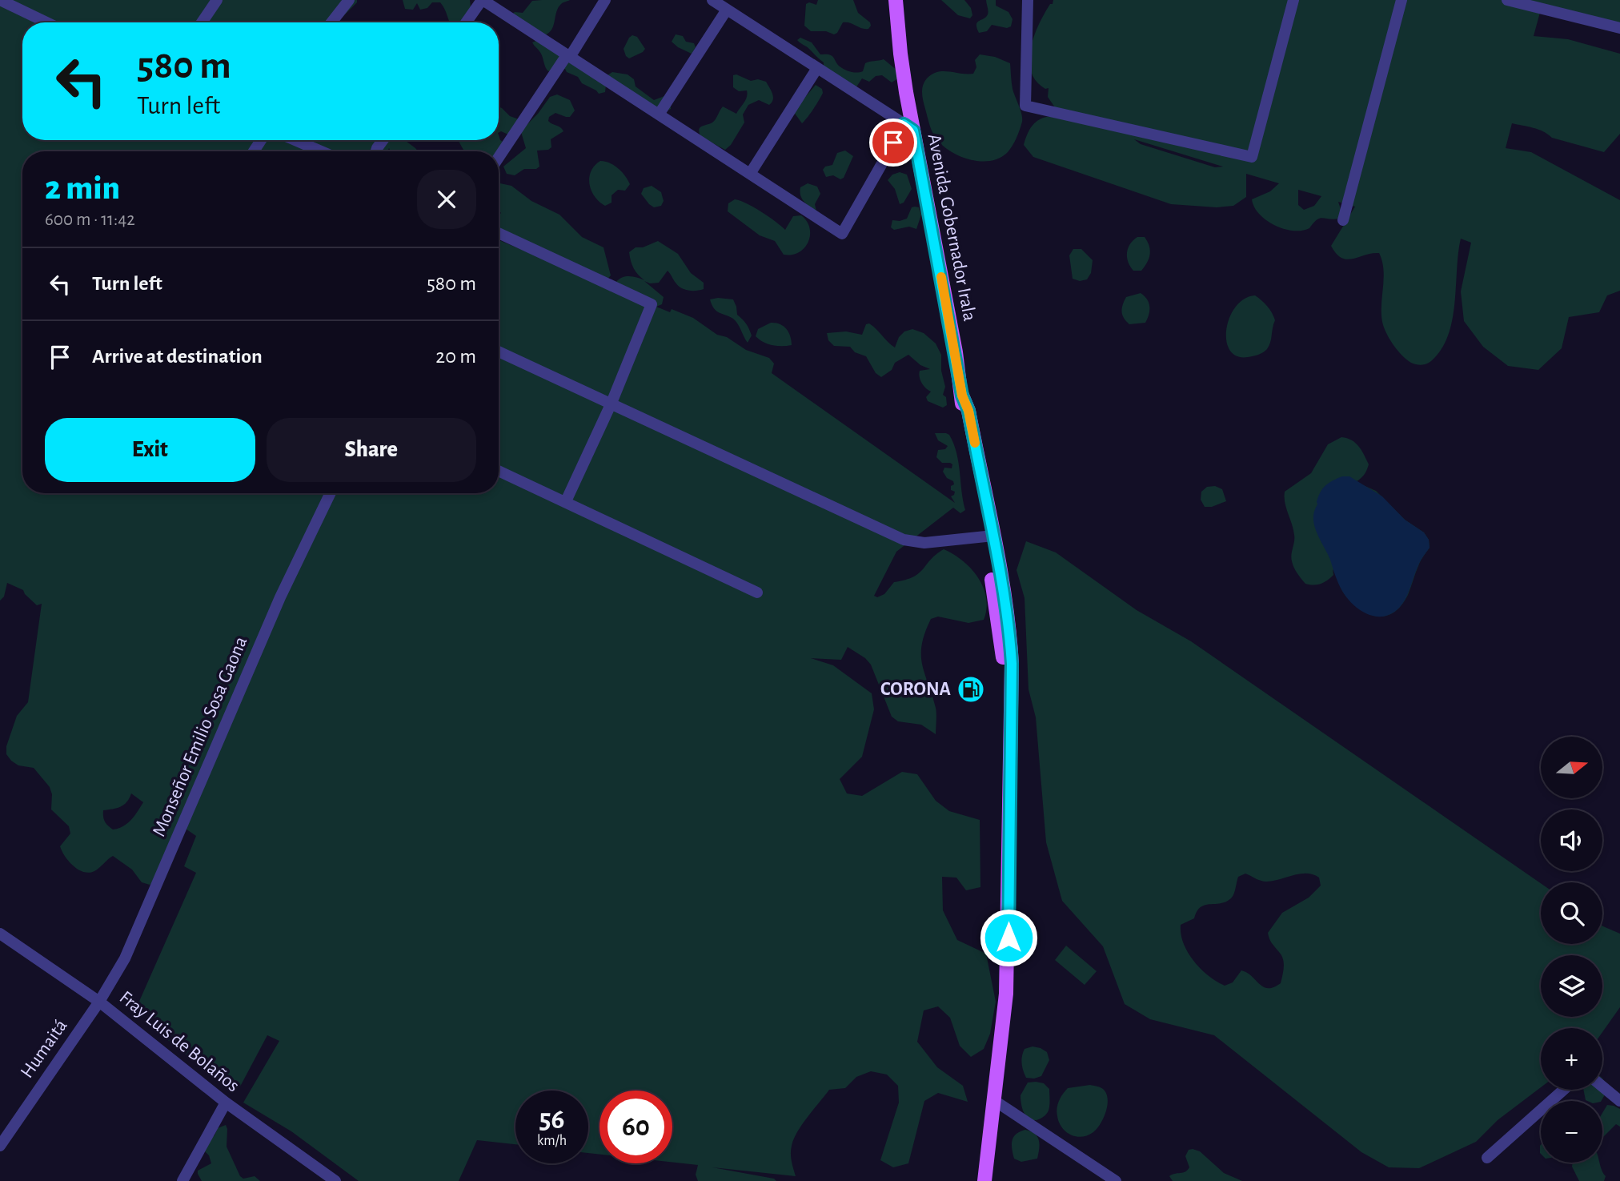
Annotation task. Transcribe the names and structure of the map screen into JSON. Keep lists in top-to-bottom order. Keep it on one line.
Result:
{"streets":{"main road":["Avenida Gobernador Irala"],"street":["Monseñor Emilio Sosa Gaona","Fray Luis de Bolaños","Humaitá"]},"crossings":[["Monseñor Emilio Sosa Gaona","Fray Luis de Bolaños"],["Monseñor Emilio Sosa Gaona","Humaitá"],["Fray Luis de Bolaños","Humaitá"]],"places":{"fuel station":["CORONA"]},"north":"right","page":{"turn":["580 m","Turn left"],"heading":["2 min","600 m · 11:42"],"list":[{"name":"Turn left","value":"580 m"},{"name":"Arrive at destination","value":"20 m"}],"buttons":["Exit","Share"],"map_buttons":["+","−"],"speed":"56 km/h","limit":"60"}}
